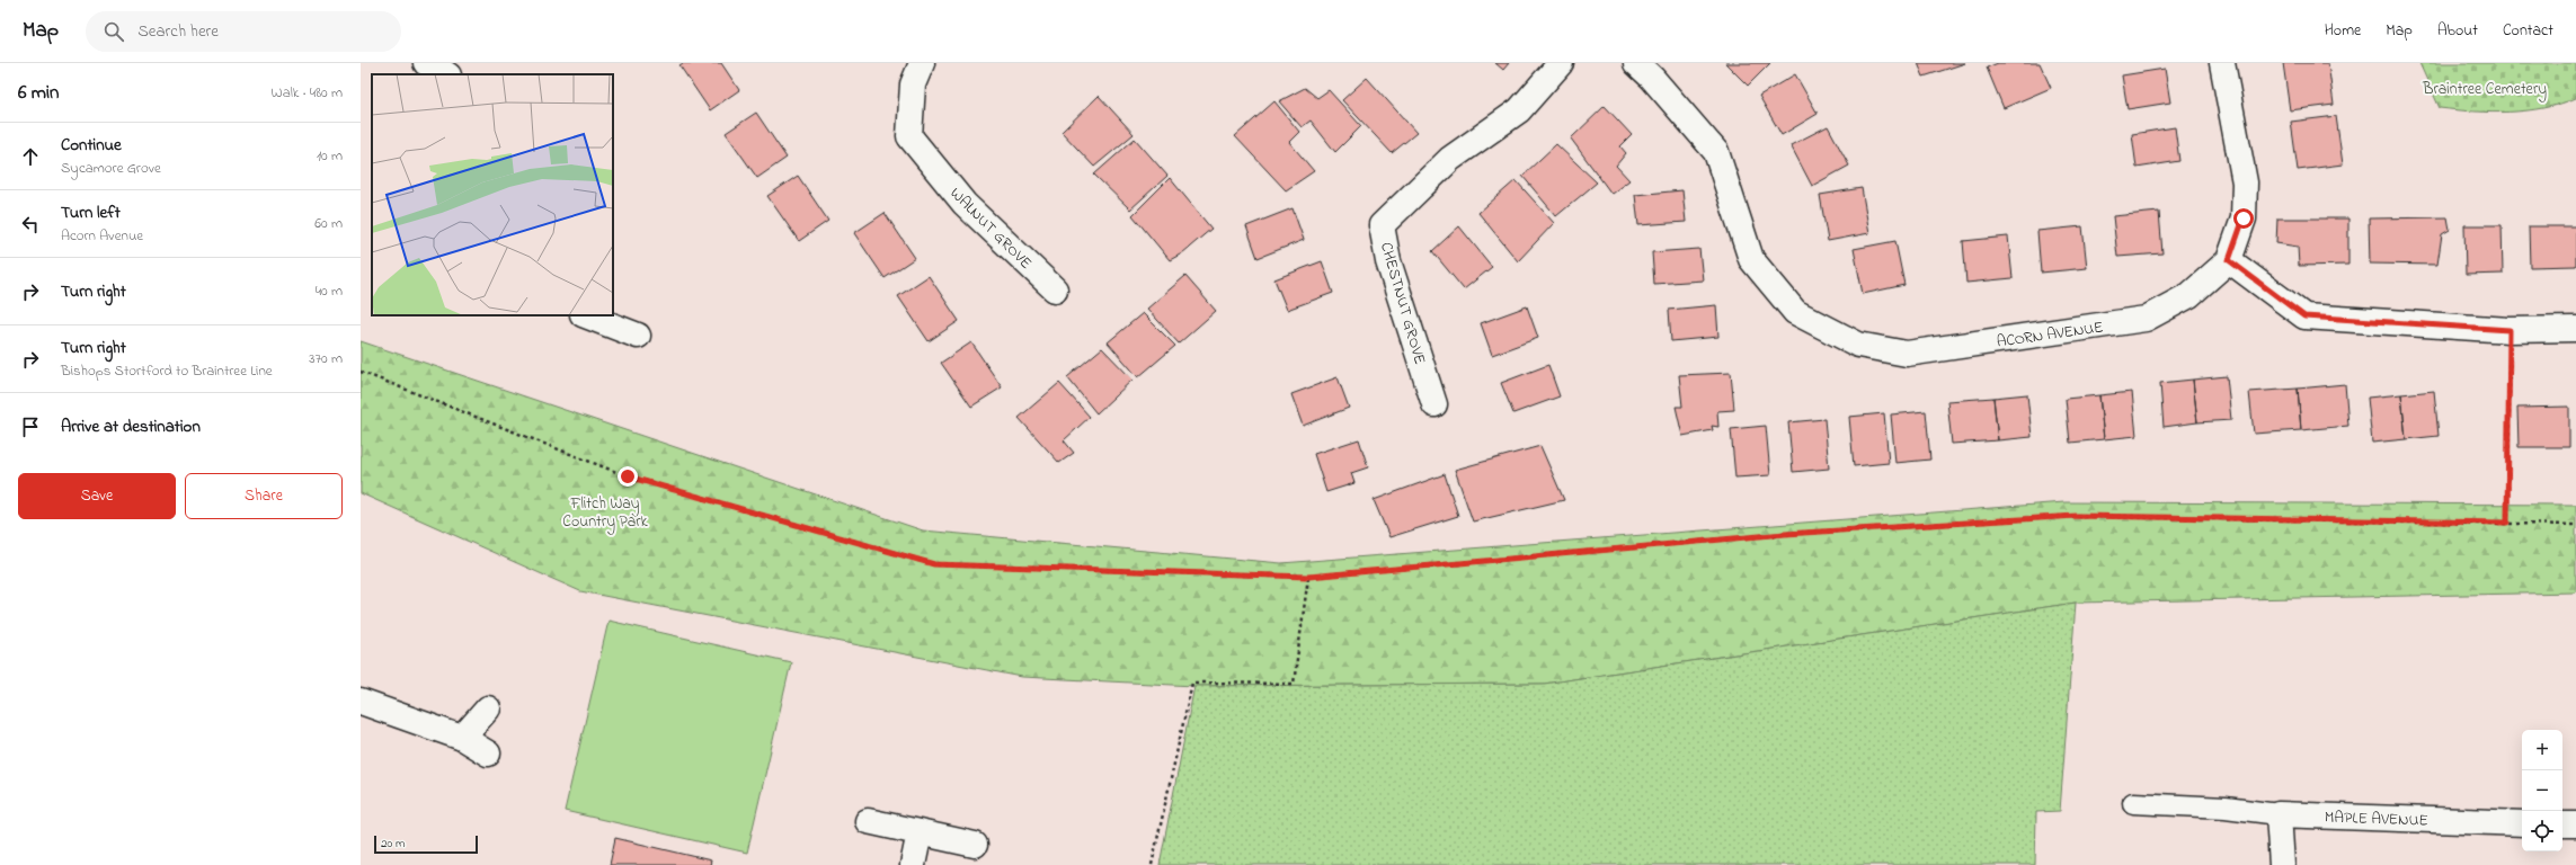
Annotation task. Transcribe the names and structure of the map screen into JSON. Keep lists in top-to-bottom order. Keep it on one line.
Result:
{"streets":{"street":["WALNUT GROVE","CHESTNUT GROVE","ACORN AVENUE","MAPLE AVENUE"]},"parks":["Braintree Cemetery","Flitch Way Country Park"],"scale_bar":"20 m","page":{"header":"Map","search":"Search here","nav":["Home","Map","About","Contact"],"heading":["6 min","Walk · 480 m"],"list":[["Continue","Sycamore Grove","10 m"],["Turn left","Acorn Avenue","60 m"],["Turn right","40 m"],["Turn right","Bishops Stortford to Braintree Line","370 m"],"Arrive at destination"],"buttons":["Save","Share"],"map_buttons":["+","−"],"scale":"20 m"}}
